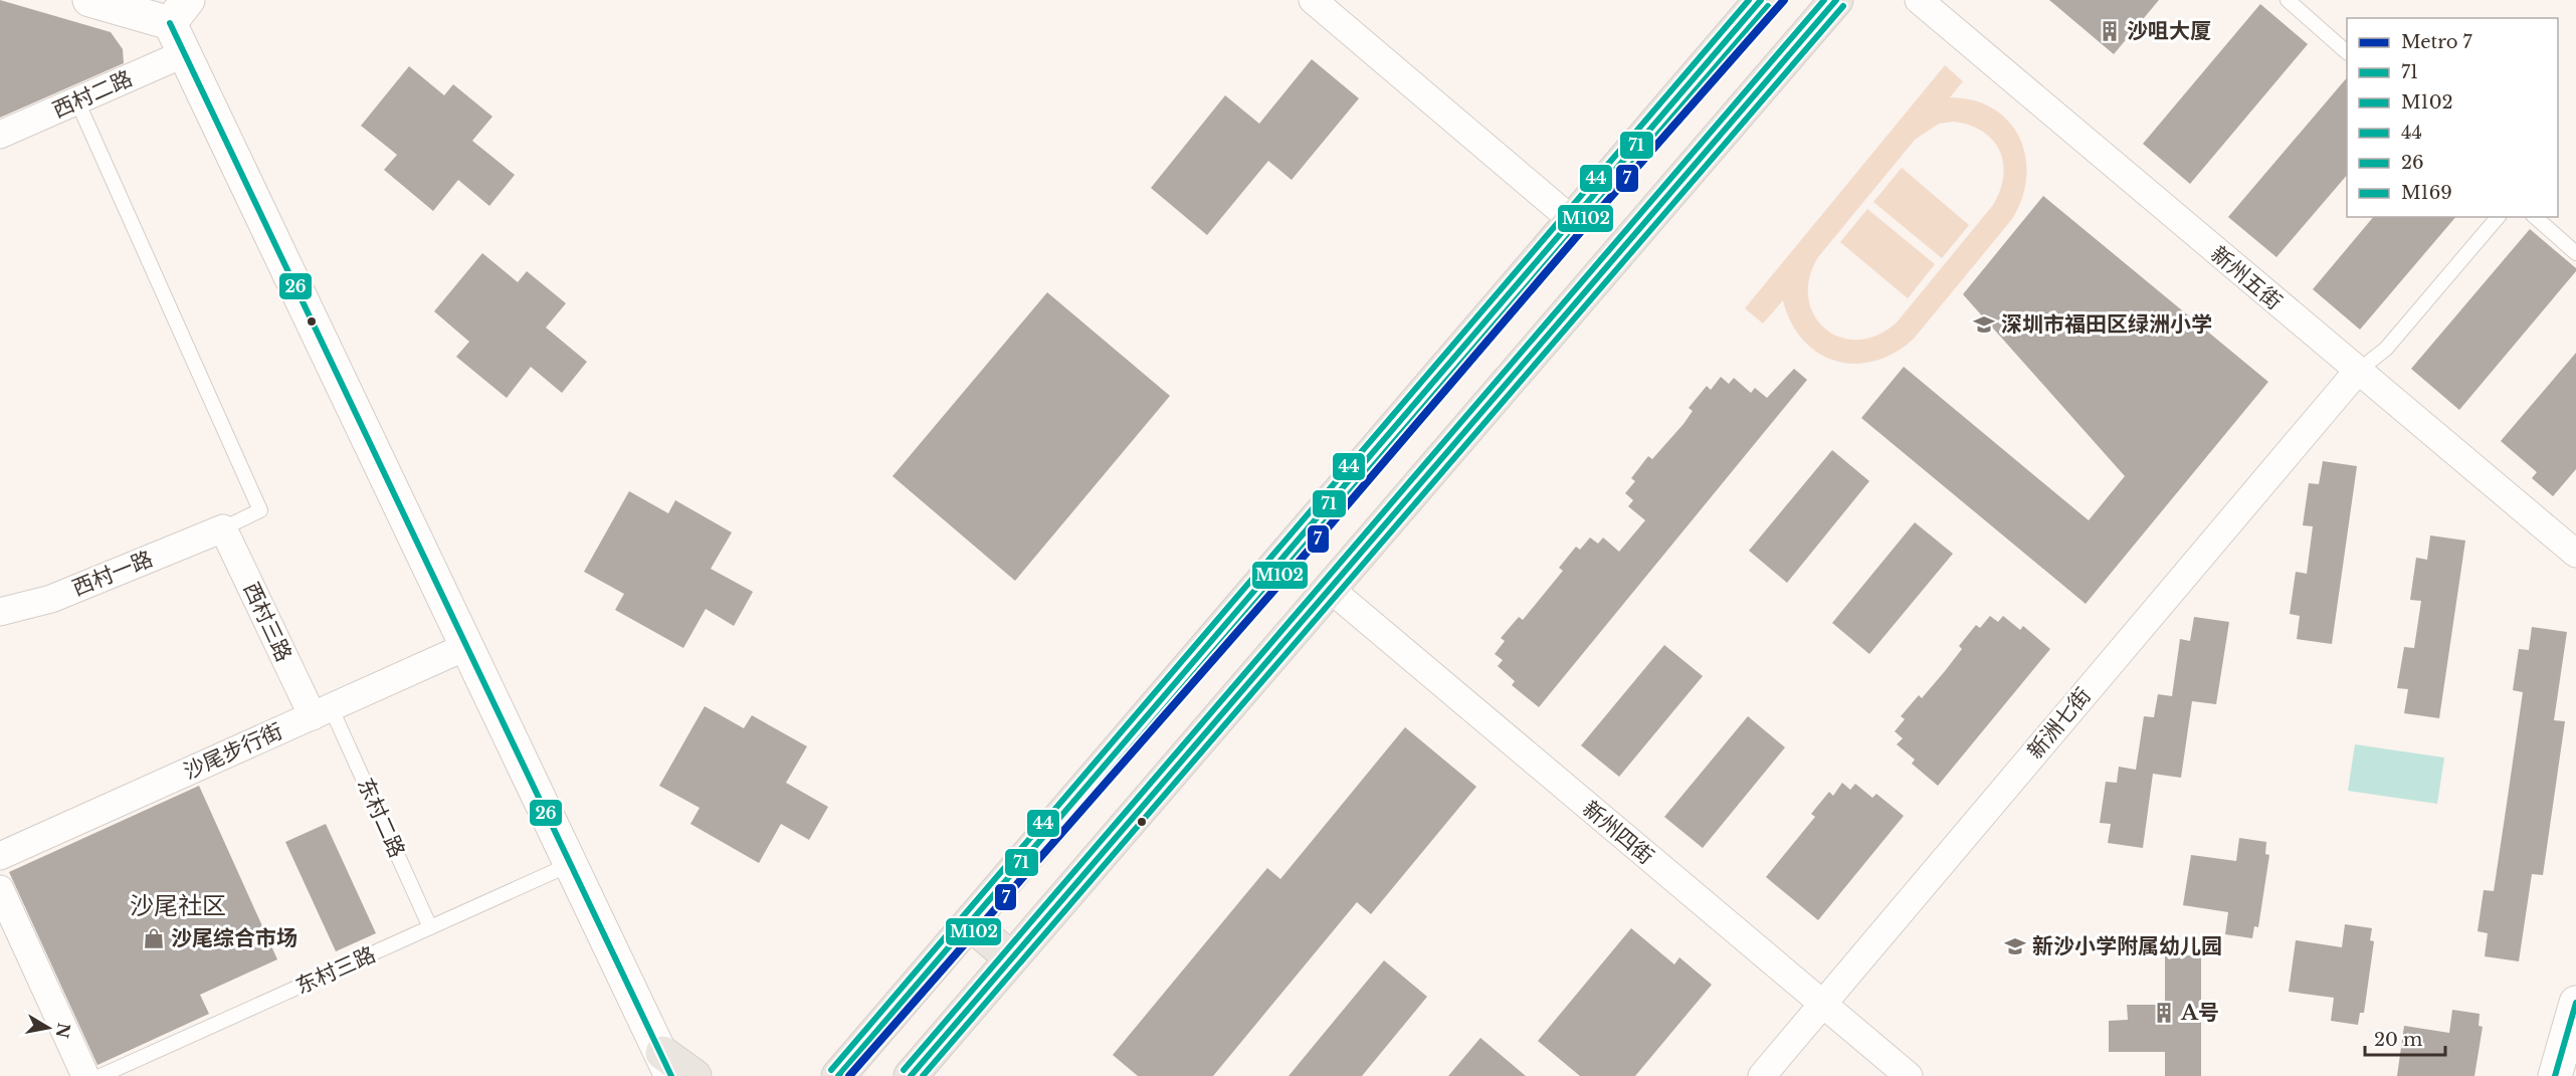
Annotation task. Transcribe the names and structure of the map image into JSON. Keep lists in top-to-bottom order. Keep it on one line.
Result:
{"streets":{"street":["西村二路","新州五街","西村一路","西村三路","新洲七街","沙尾步行街","新州四街"],"lane":["东村二路","东村三路"]},"crossings":[["新州五街","新洲七街"],["西村一路","西村三路"],["西村三路","沙尾步行街"],["西村三路","东村二路"],["新洲七街","新州四街"],["沙尾步行街","东村二路"],["东村二路","东村三路"]],"districts":["沙尾社区"],"places":{"building":["沙咀大厦","A号"],"school or university":["深圳市福田区绿洲小学","新沙小学附属幼儿园"],"shop":["沙尾综合市场"]},"lines":["metro line 7","transit line 71","transit line 44","transit line M102","transit line 26","transit line M169"],"legend":["Metro 7","71","M102","44","26","M169"],"scale_bar":"20 m","north":"right"}
